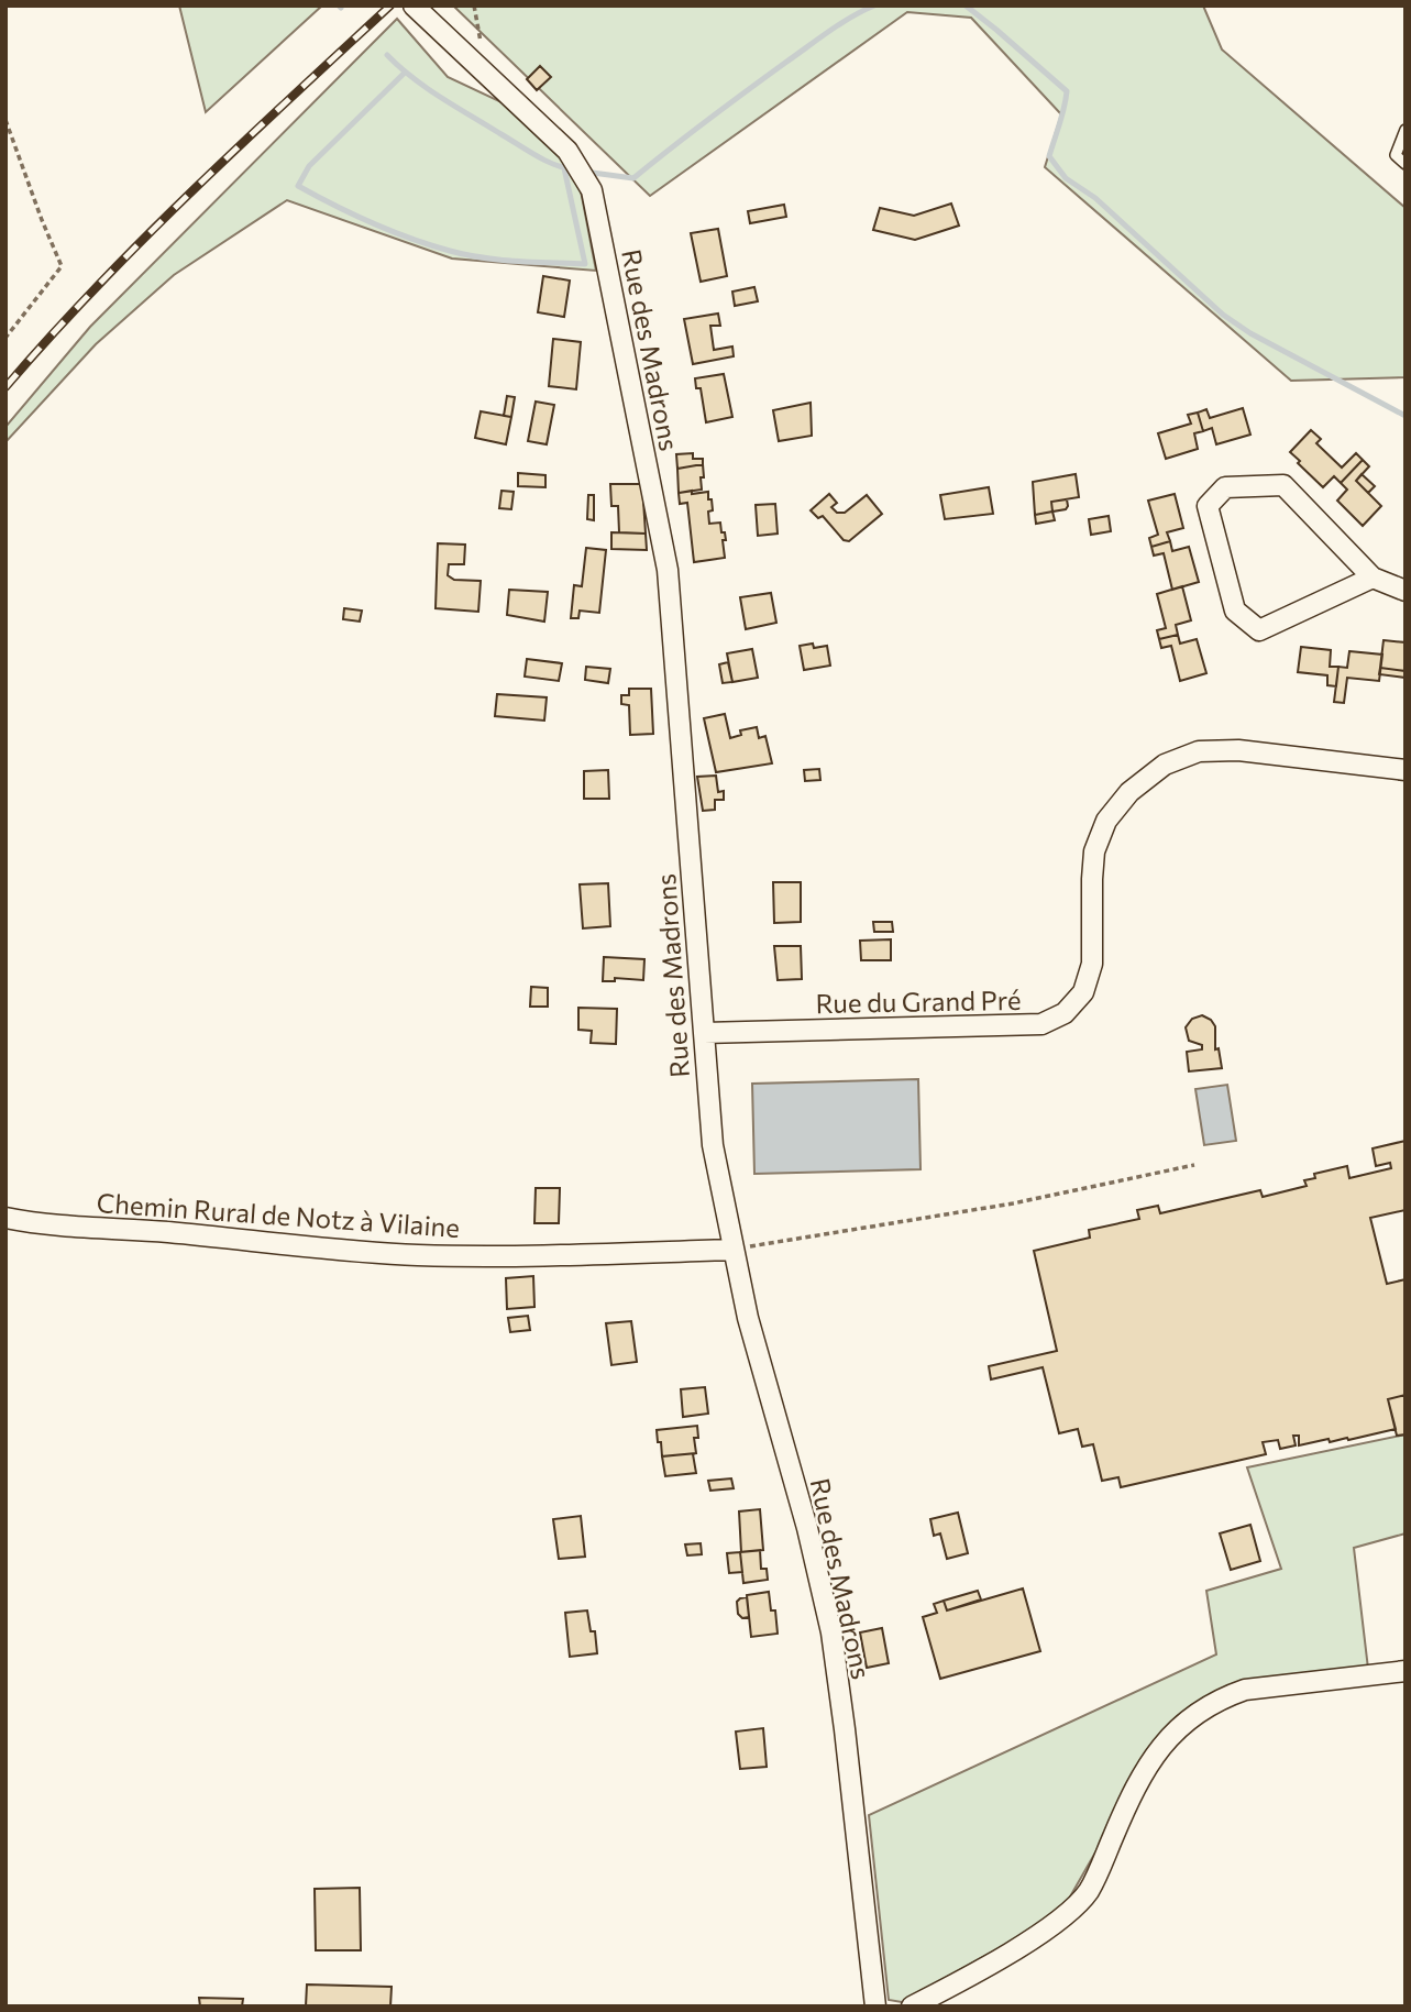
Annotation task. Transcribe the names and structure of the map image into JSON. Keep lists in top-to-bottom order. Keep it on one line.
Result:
{"streets":{"street":["Rue des Madrons","Rue du Grand Pré","Chemin Rural de Notz à Vilaine"]},"crossings":[["Rue des Madrons","Rue du Grand Pré"],["Rue des Madrons","Chemin Rural de Notz à Vilaine"]]}
